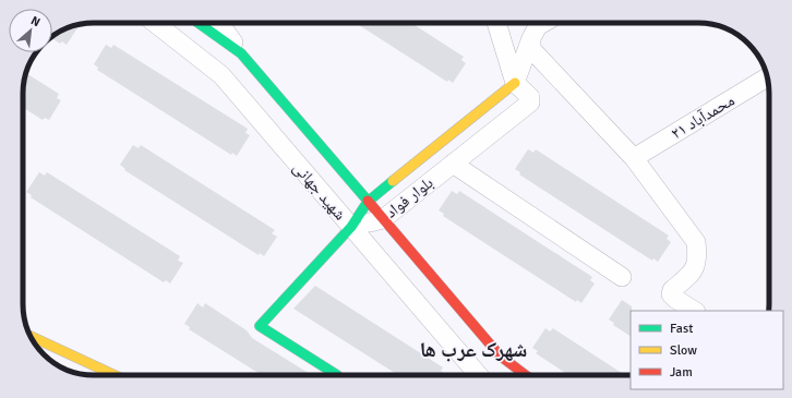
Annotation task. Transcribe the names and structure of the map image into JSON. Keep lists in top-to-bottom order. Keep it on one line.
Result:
{"streets":{"street":["محمدآباد ۲۱","شهید جهانی","بلوار فواد"]},"crossings":[["شهید جهانی","بلوار فواد"]],"districts":["شهرک عرب ها"],"legend":["Fast","Slow","Jam"],"north":"top right"}
